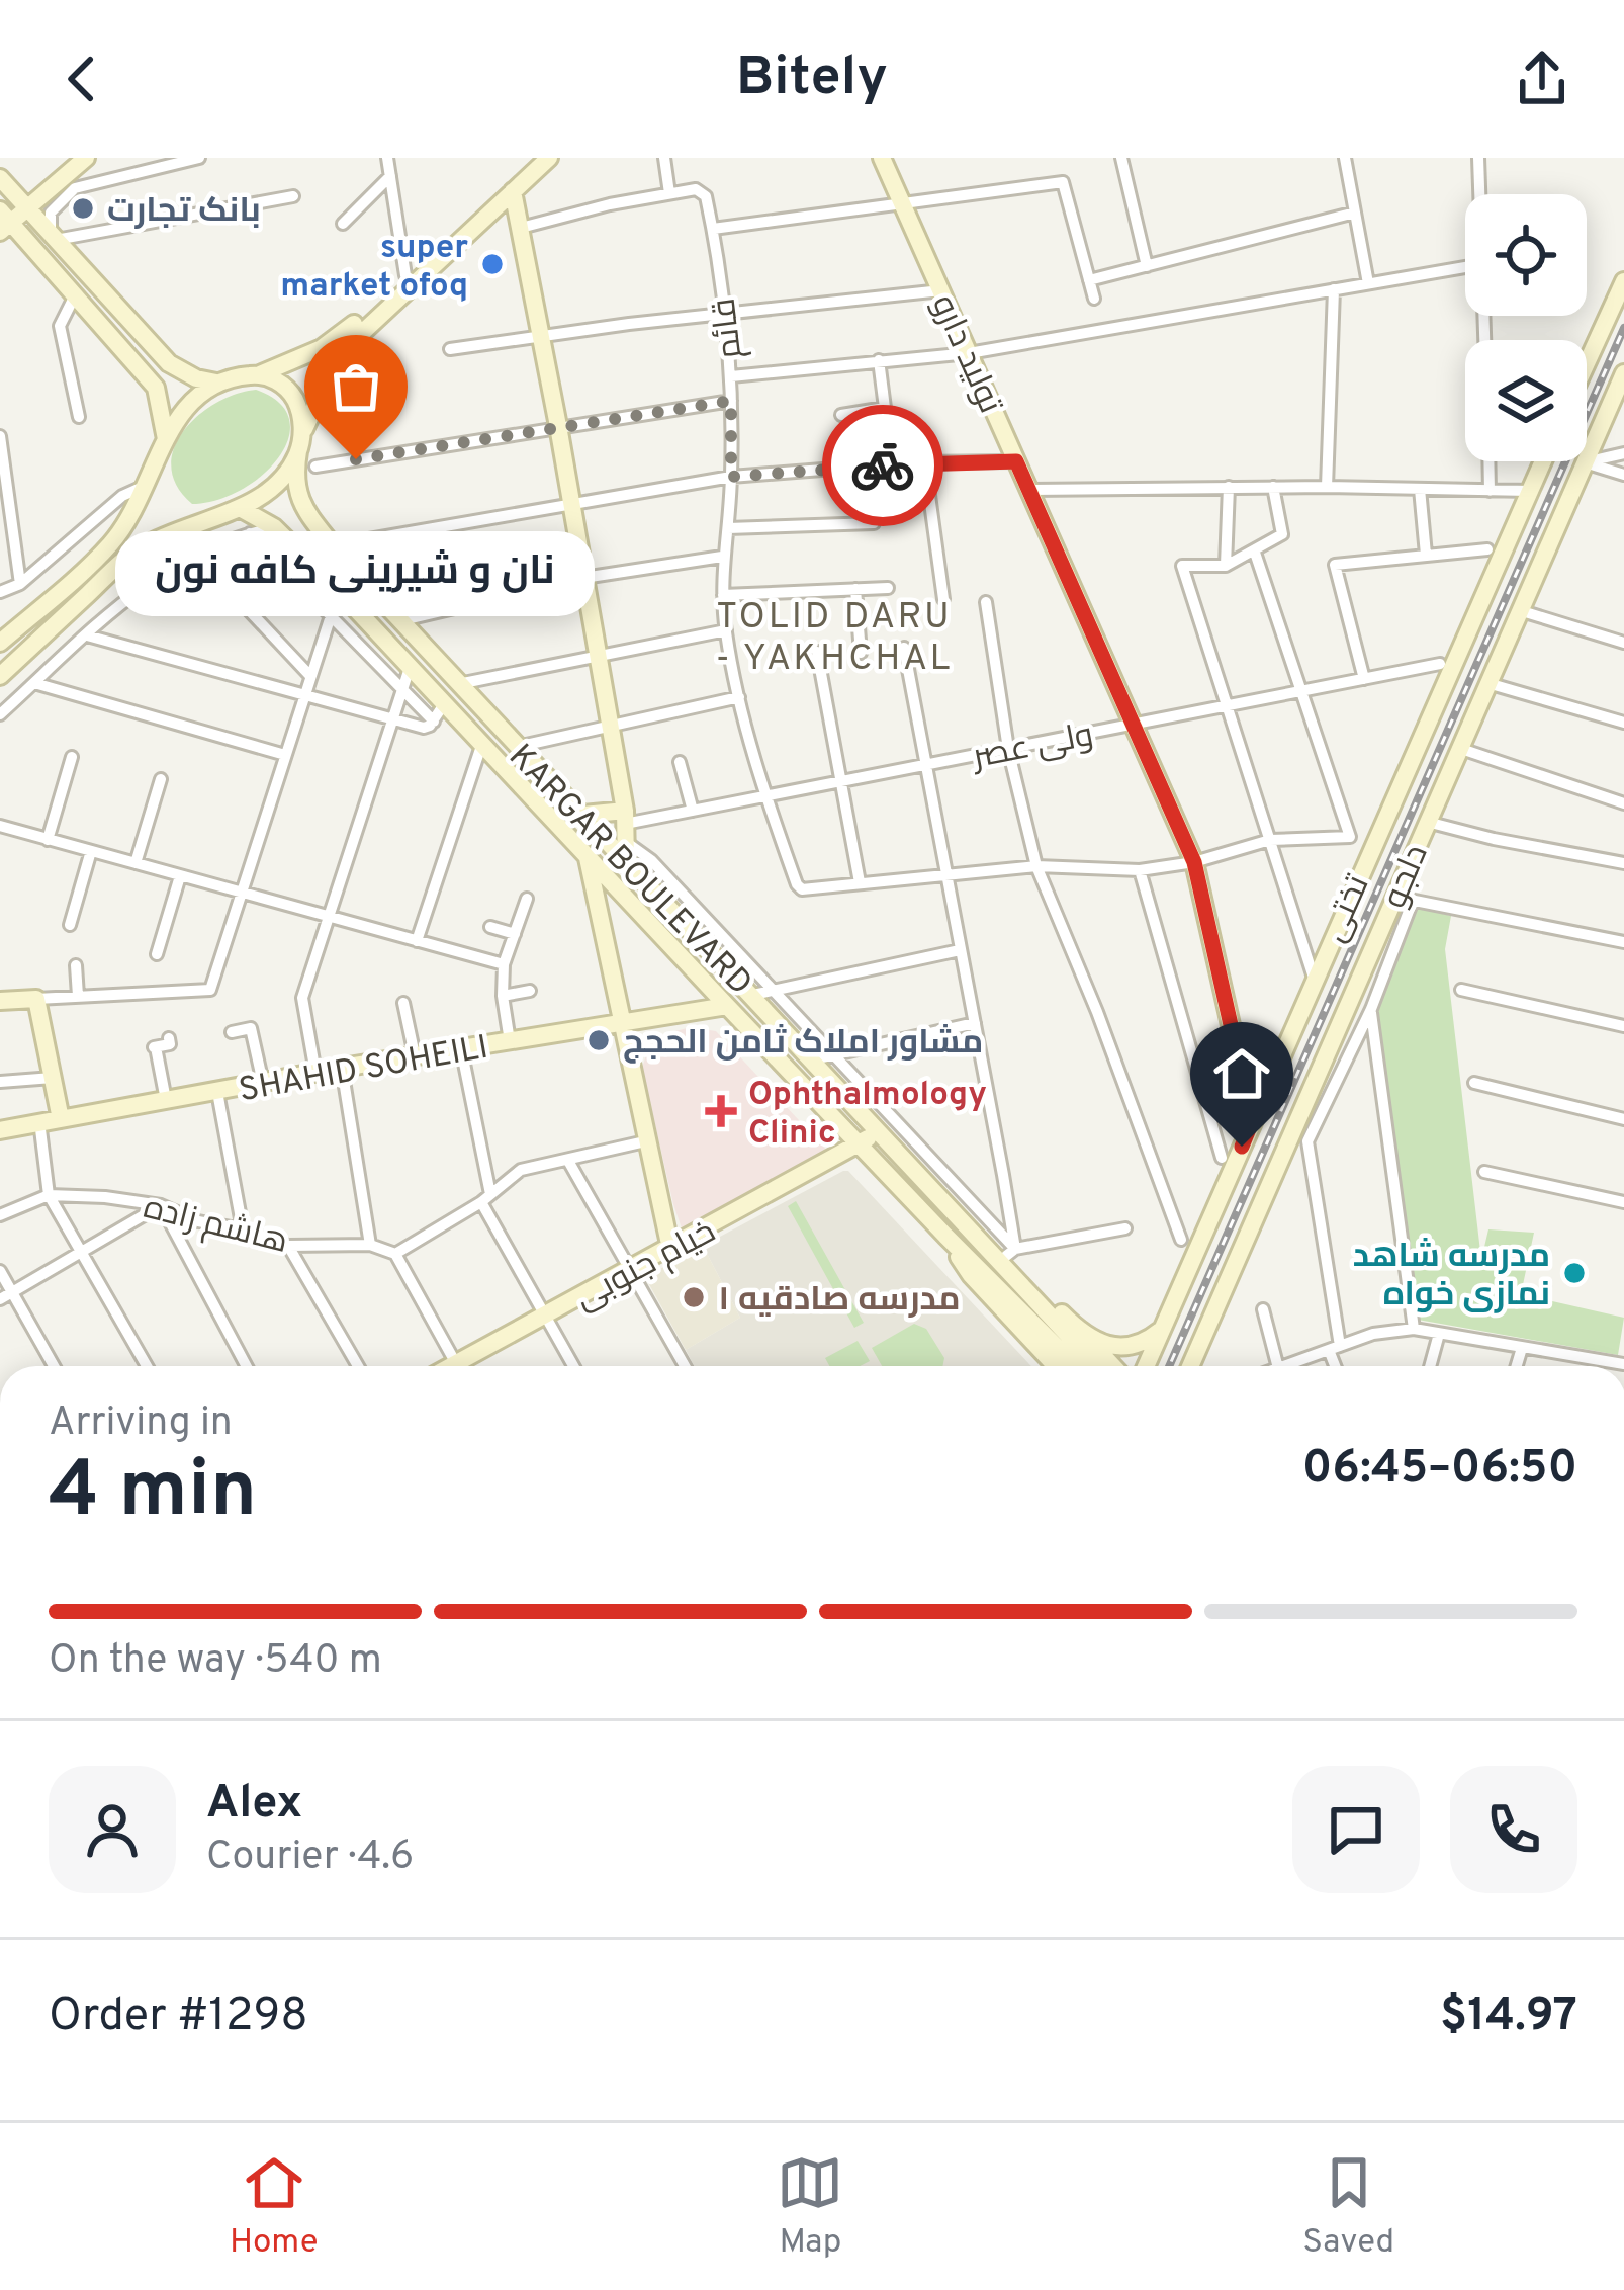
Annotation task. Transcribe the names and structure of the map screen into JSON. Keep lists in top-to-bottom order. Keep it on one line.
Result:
{"streets":{"street":["قائم","تولید دارو","ولی عصر","KARGAR BOULEVARD","دلجو","تختی","SHAHID SOHEILI","هاشم زاده","خیام جنوبی"]},"crossings":[["قائم","ولی عصر"],["تولید دارو","ولی عصر"],["تولید دارو","تختی"],["ولی عصر","KARGAR BOULEVARD"],["KARGAR BOULEVARD","SHAHID SOHEILI"],["KARGAR BOULEVARD","خیام جنوبی"]],"districts":["TOLID DARU - YAKHCHAL"],"places":{"other":["بانک تجارت","super market ofoq","نان و شیرینی کافه نون","مشاور املاک ثامن الحجج","مدرسه شاهد نمازی خواه","مدرسه صادقیه ۱"],"health":["Ophthalmology Clinic"]},"page":{"header":"Bitely","bubble":"نان و شیرینی کافه نون","heading":["4 min","Arriving in","06:45–06:50"],"panel":["Alex","Courier · 4.6","Order #1298","$14.97"],"bar":"On the way · 540 m","tabs":["Home","Map","Saved"]}}
